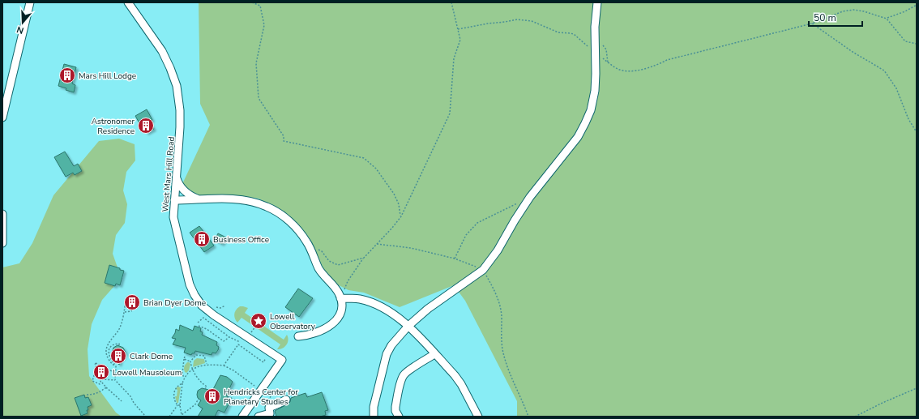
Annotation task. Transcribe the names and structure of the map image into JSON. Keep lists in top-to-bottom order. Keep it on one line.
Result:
{"streets":{"street":["West Mars Hill Road"]},"places":{"building":["Mars Hill Lodge","Astronomer Residence","Business Office","Brian Dyer Dome","Clark Dome","Lowell Mausoleum","Hendricks Center for Planetary Studies"],"place":["Lowell Observatory"]},"scale_bar":"50 m","north":"bottom"}
